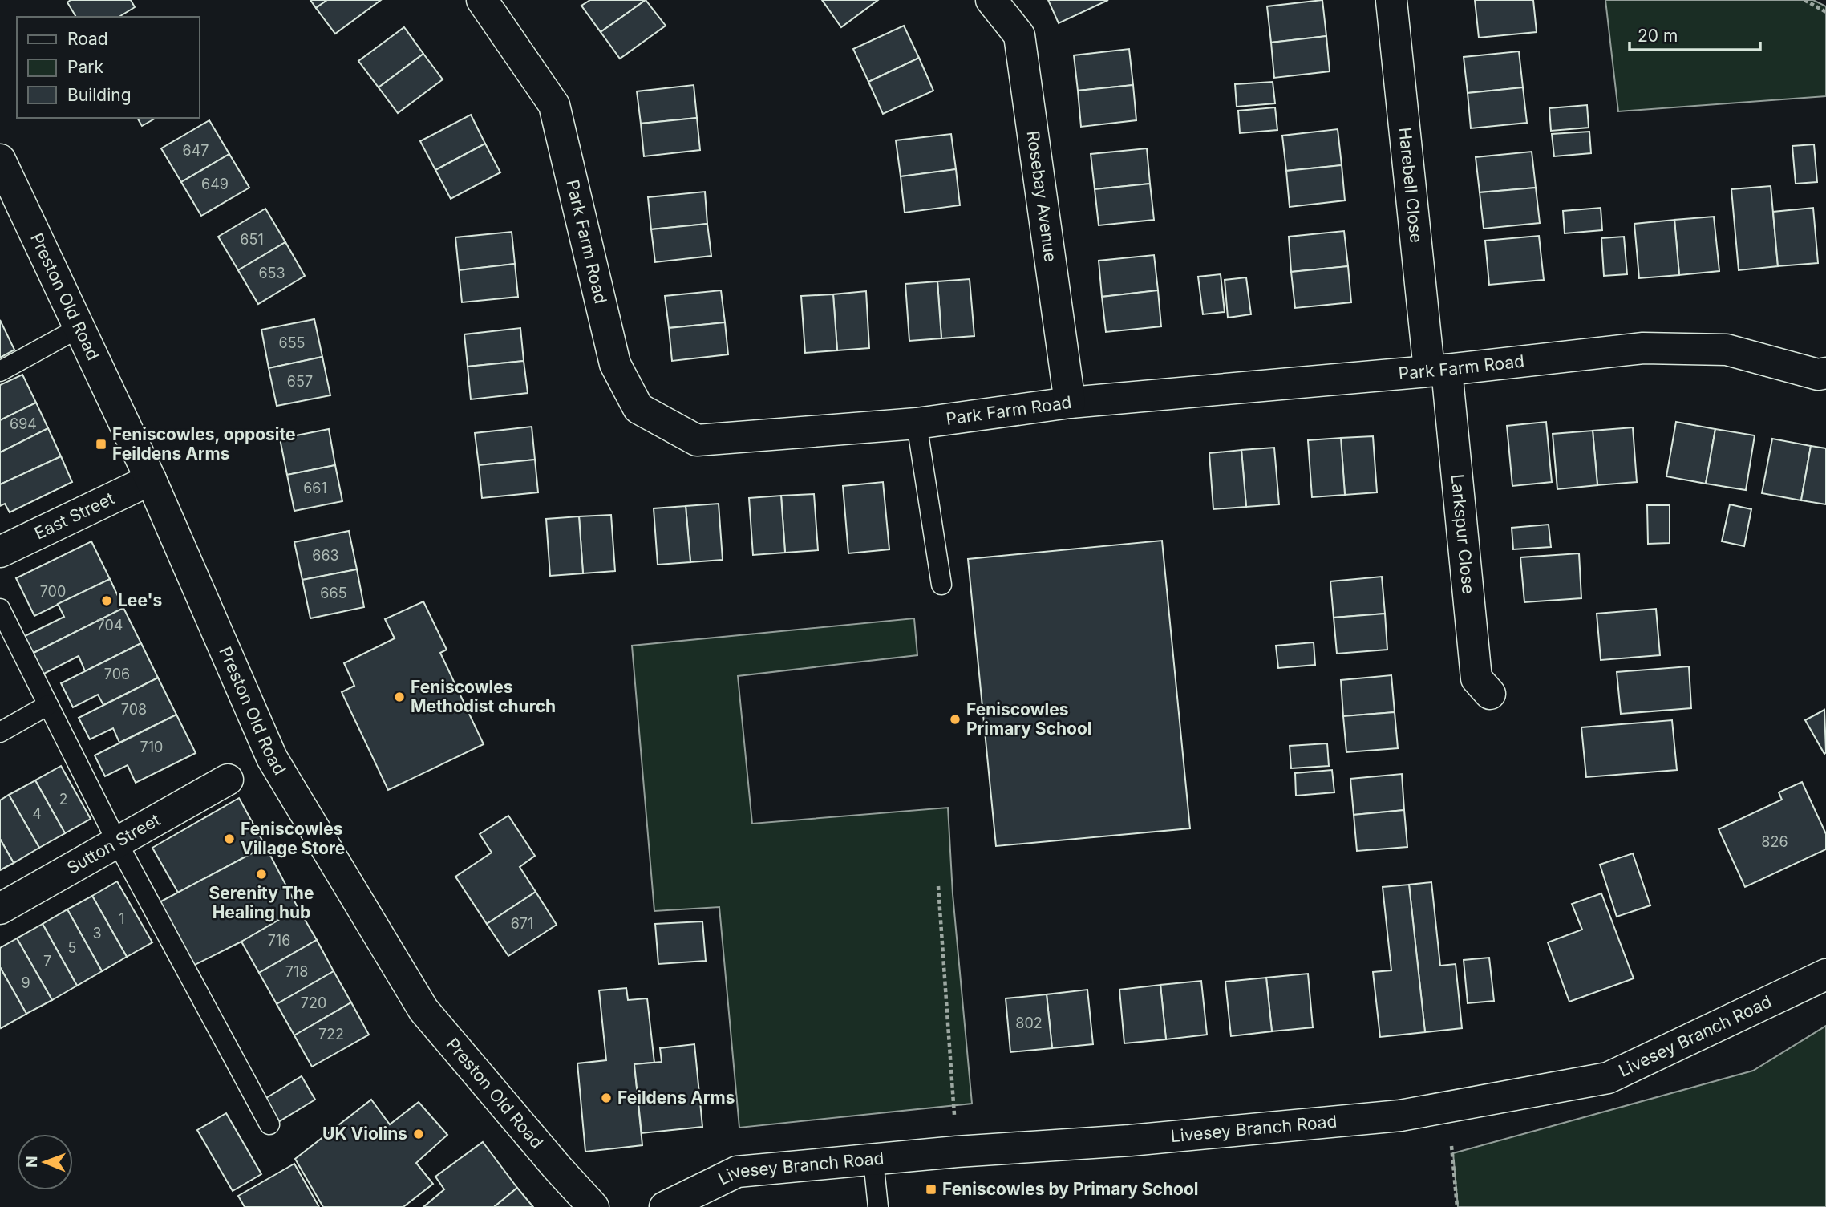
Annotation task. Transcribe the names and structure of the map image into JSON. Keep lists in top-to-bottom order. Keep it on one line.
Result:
{"streets":{"street":["Harebell Close","Rosebay Avenue","Park Farm Road","Preston Old Road","East Street","Larkspur Close","Sutton Street","Livesey Branch Road"]},"crossings":[["Harebell Close","Park Farm Road"],["Harebell Close","Larkspur Close"],["Rosebay Avenue","Park Farm Road"],["Park Farm Road","Larkspur Close"],["Preston Old Road","East Street"]],"places":{"transit":["Feniscowles, opposite Feildens Arms","Feniscowles by Primary School"],"other":["Lee's","Feniscowles Methodist church","Feniscowles Primary School","Feniscowles Village Store","Serenity The Healing hub","Feildens Arms","UK Violins"]},"house_numbers":["647","649","651","653","655","657","694","661","663","700","665","704","706","708","710","2","4","826","1","671","3","716","5","7","718","9","720","802","722"],"legend":["Road","Park","Building"],"scale_bar":"20 m","north":"left"}
